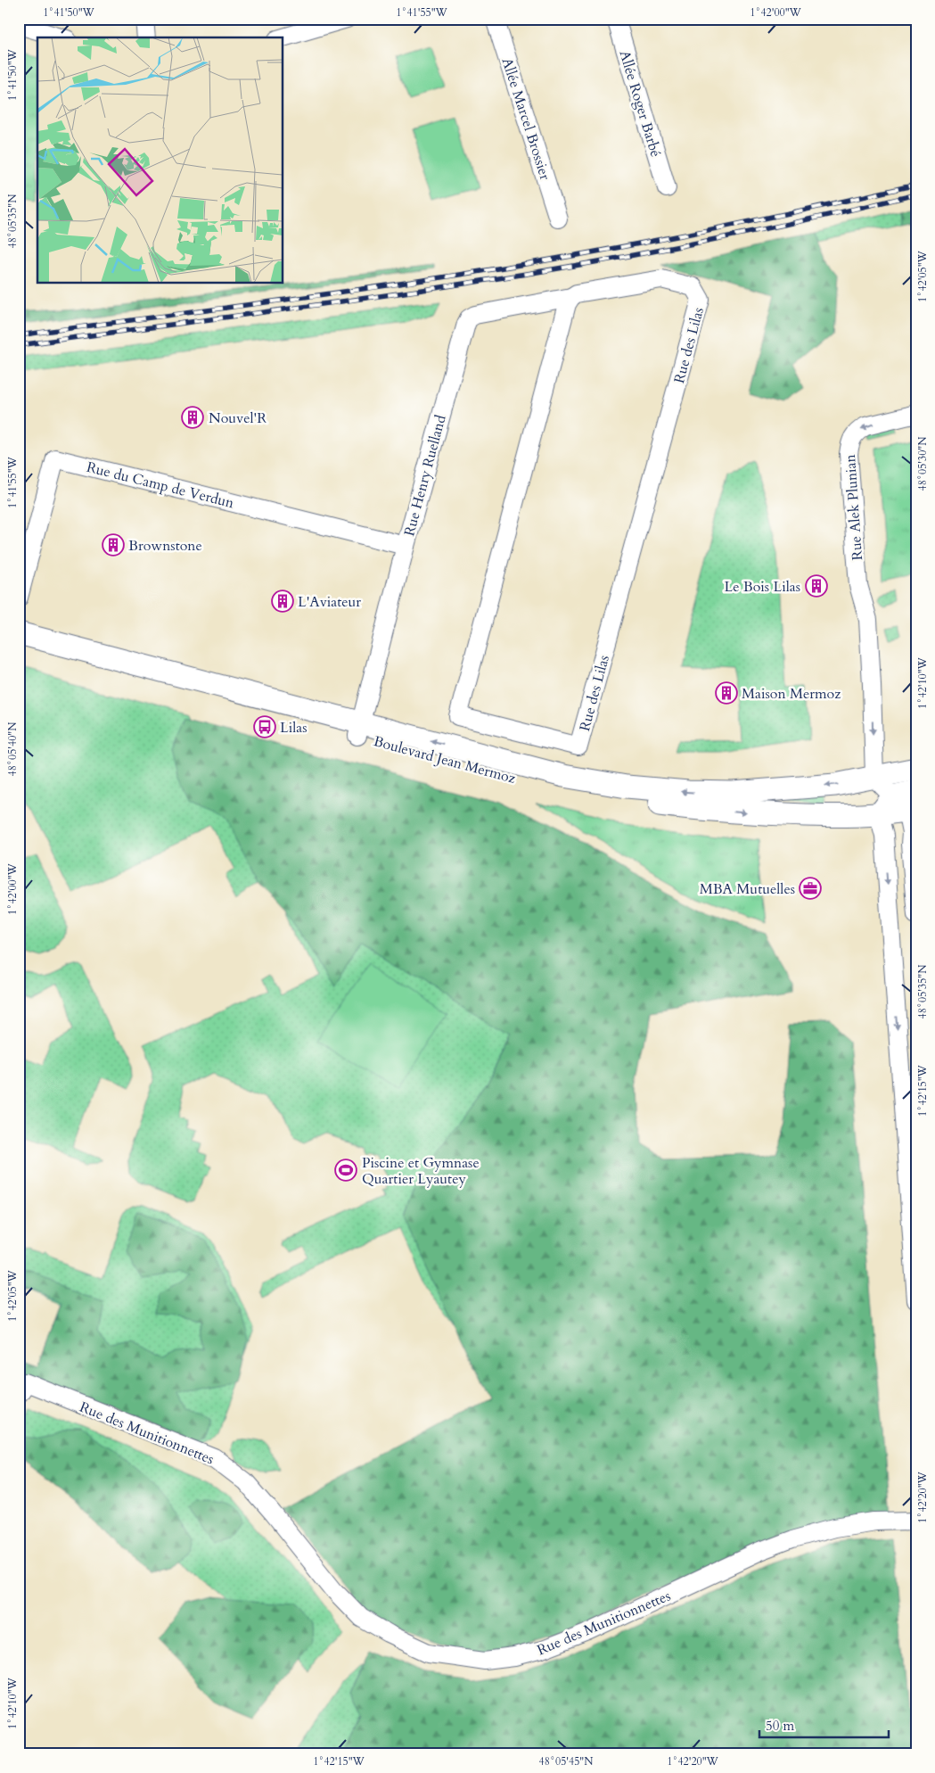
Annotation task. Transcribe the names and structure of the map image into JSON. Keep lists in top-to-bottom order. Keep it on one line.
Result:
{"streets":{"main road":["Boulevard Jean Mermoz"],"street":["Allée Roger Barbé","Allée Marcel Brossier","Rue des Lilas","Rue Henry Ruelland","Rue du Camp de Verdun","Rue Alek Plunian","Rue des Munitionnettes"]},"crossings":[["Rue des Lilas","Rue Henry Ruelland"],["Rue Henry Ruelland","Rue du Camp de Verdun"],["Rue Henry Ruelland","Boulevard Jean Mermoz"],["Rue Alek Plunian","Boulevard Jean Mermoz"]],"one_way":["Rue Alek Plunian"],"places":{"building":["Nouvel'R","Brownstone","Le Bois Lilas","L'Aviateur","Maison Mermoz"],"bus stop":["Lilas"],"office":["MBA Mutuelles"],"sports":["Piscine et Gymnase Quartier Lyautey"]},"scale_bar":"50 m","coordinates":["1°41'50\"W","1°41'55\"W","1°42'00\"W","48°05'35\"N","1°42'05\"W","48°05'30\"N","1°42'10\"W","48°05'40\"N","1°42'15\"W","1°42'20\"W","48°05'45\"N"]}
